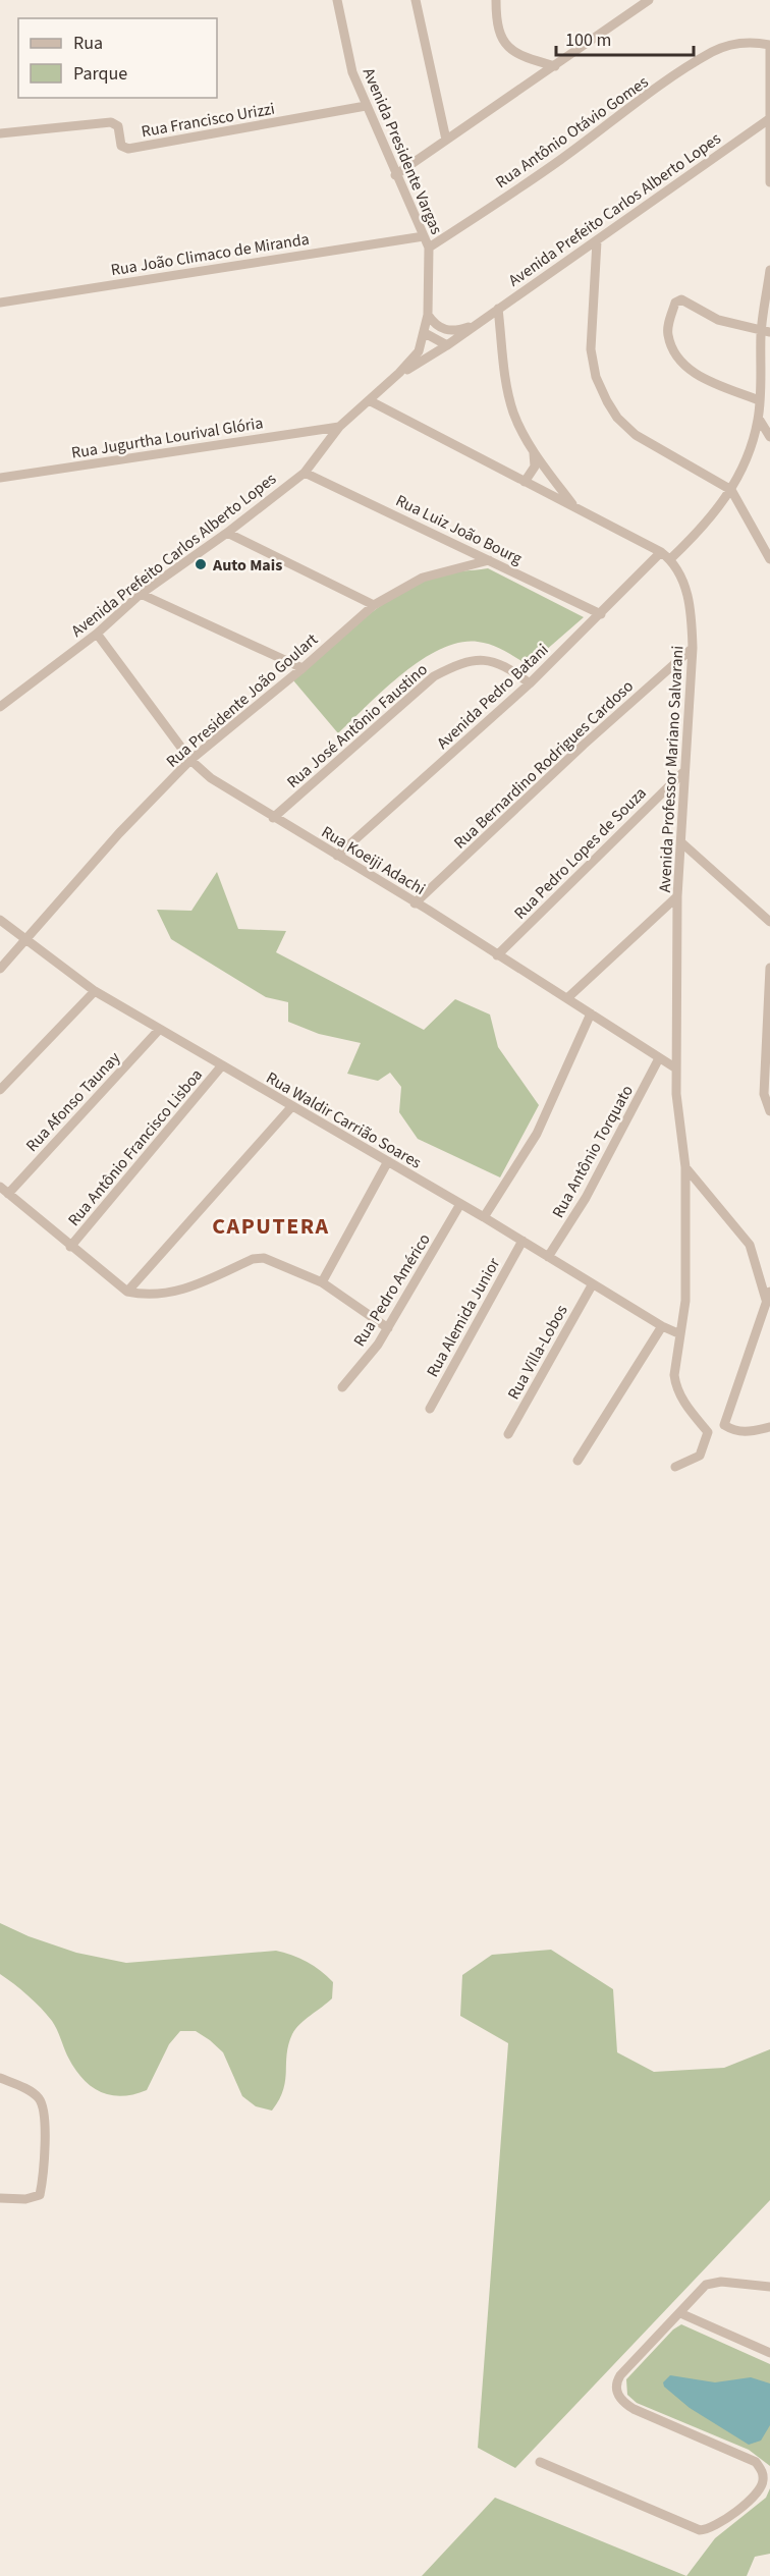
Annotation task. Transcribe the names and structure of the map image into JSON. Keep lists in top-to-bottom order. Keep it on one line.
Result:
{"streets":{"street":["Rua Francisco Urizzi","Rua Antônio Otávio Gomes","Avenida Presidente Vargas","Avenida Prefeito Carlos Alberto Lopes","Rua João Climaco de Miranda","Rua Jugurtha Lourival Glória","Rua Luiz João Bourg","Avenida Pedro Batani","Rua Presidente João Goulart","Rua José Antônio Faustino","Rua Bernardino Rodrigues Cardoso","Avenida Professor Mariano Salvarani","Rua Pedro Lopes de Souza","Rua Koeiji Adachi","Rua Afonso Taunay","Rua Waldir Carrião Soares","Rua Antônio Francisco Lisboa","Rua Antônio Torquato","Rua Pedro Américo","Rua Alemida Junior","Rua Villa-Lobos"]},"crossings":[["Rua Francisco Urizzi","Avenida Presidente Vargas"],["Rua Antônio Otávio Gomes","Avenida Presidente Vargas"],["Avenida Presidente Vargas","Avenida Prefeito Carlos Alberto Lopes"],["Avenida Presidente Vargas","Rua João Climaco de Miranda"],["Avenida Prefeito Carlos Alberto Lopes","Rua Jugurtha Lourival Glória"],["Avenida Prefeito Carlos Alberto Lopes","Rua Luiz João Bourg"],["Avenida Prefeito Carlos Alberto Lopes","Avenida Professor Mariano Salvarani"],["Avenida Prefeito Carlos Alberto Lopes","Rua Koeiji Adachi"],["Rua Luiz João Bourg","Avenida Pedro Batani"],["Rua Luiz João Bourg","Rua Presidente João Goulart"],["Avenida Pedro Batani","Rua José Antônio Faustino"],["Avenida Pedro Batani","Avenida Professor Mariano Salvarani"],["Avenida Pedro Batani","Rua Koeiji Adachi"],["Rua Presidente João Goulart","Rua Koeiji Adachi"],["Rua Presidente João Goulart","Rua Waldir Carrião Soares"],["Rua José Antônio Faustino","Rua Koeiji Adachi"],["Rua Bernardino Rodrigues Cardoso","Avenida Professor Mariano Salvarani"],["Rua Bernardino Rodrigues Cardoso","Rua Koeiji Adachi"],["Avenida Professor Mariano Salvarani","Rua Pedro Lopes de Souza"],["Avenida Professor Mariano Salvarani","Rua Koeiji Adachi"],["Avenida Professor Mariano Salvarani","Rua Waldir Carrião Soares"],["Rua Pedro Lopes de Souza","Rua Koeiji Adachi"],["Rua Koeiji Adachi","Rua Antônio Torquato"],["Rua Afonso Taunay","Rua Waldir Carrião Soares"],["Rua Waldir Carrião Soares","Rua Antônio Francisco Lisboa"],["Rua Waldir Carrião Soares","Rua Antônio Torquato"],["Rua Waldir Carrião Soares","Rua Pedro Américo"],["Rua Waldir Carrião Soares","Rua Alemida Junior"],["Rua Waldir Carrião Soares","Rua Villa-Lobos"]],"districts":["CAPUTERA"],"places":["Auto Mais"],"legend":["Rua","Parque"],"scale_bar":"100 m"}
